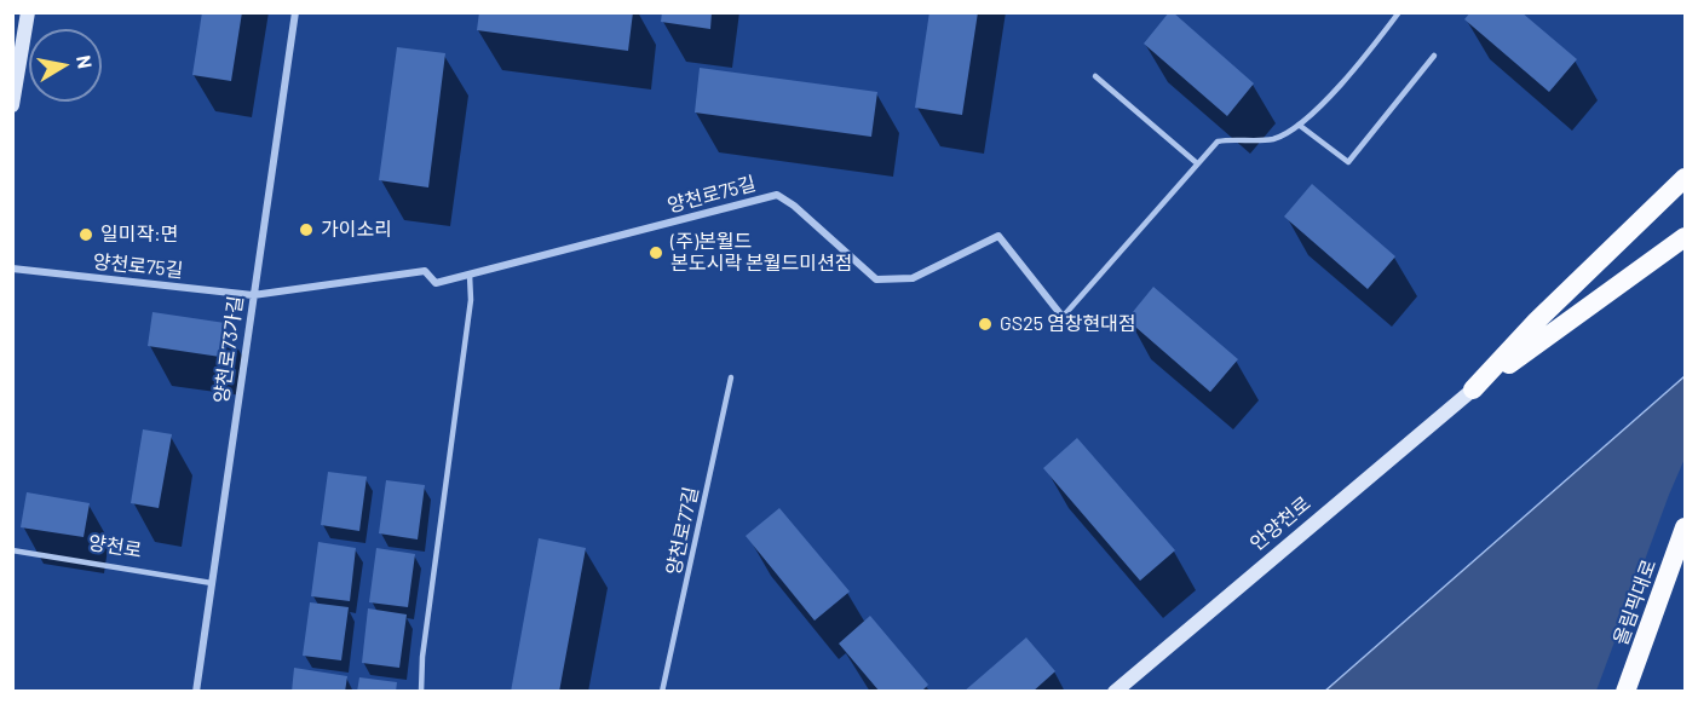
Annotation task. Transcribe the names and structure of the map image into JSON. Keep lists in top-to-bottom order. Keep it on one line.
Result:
{"streets":{"highway":["올림픽대로"],"main road":["안양천로"],"street":["양천로75길","양천로73가길"],"lane":["양천로77길","양천로"]},"crossings":[["양천로75길","양천로73가길"],["양천로73가길","양천로"]],"places":["가이소리","일미작:면","(주)본월드 본도시락 본월드미션점","GS25 염창현대점"],"north":"right"}
